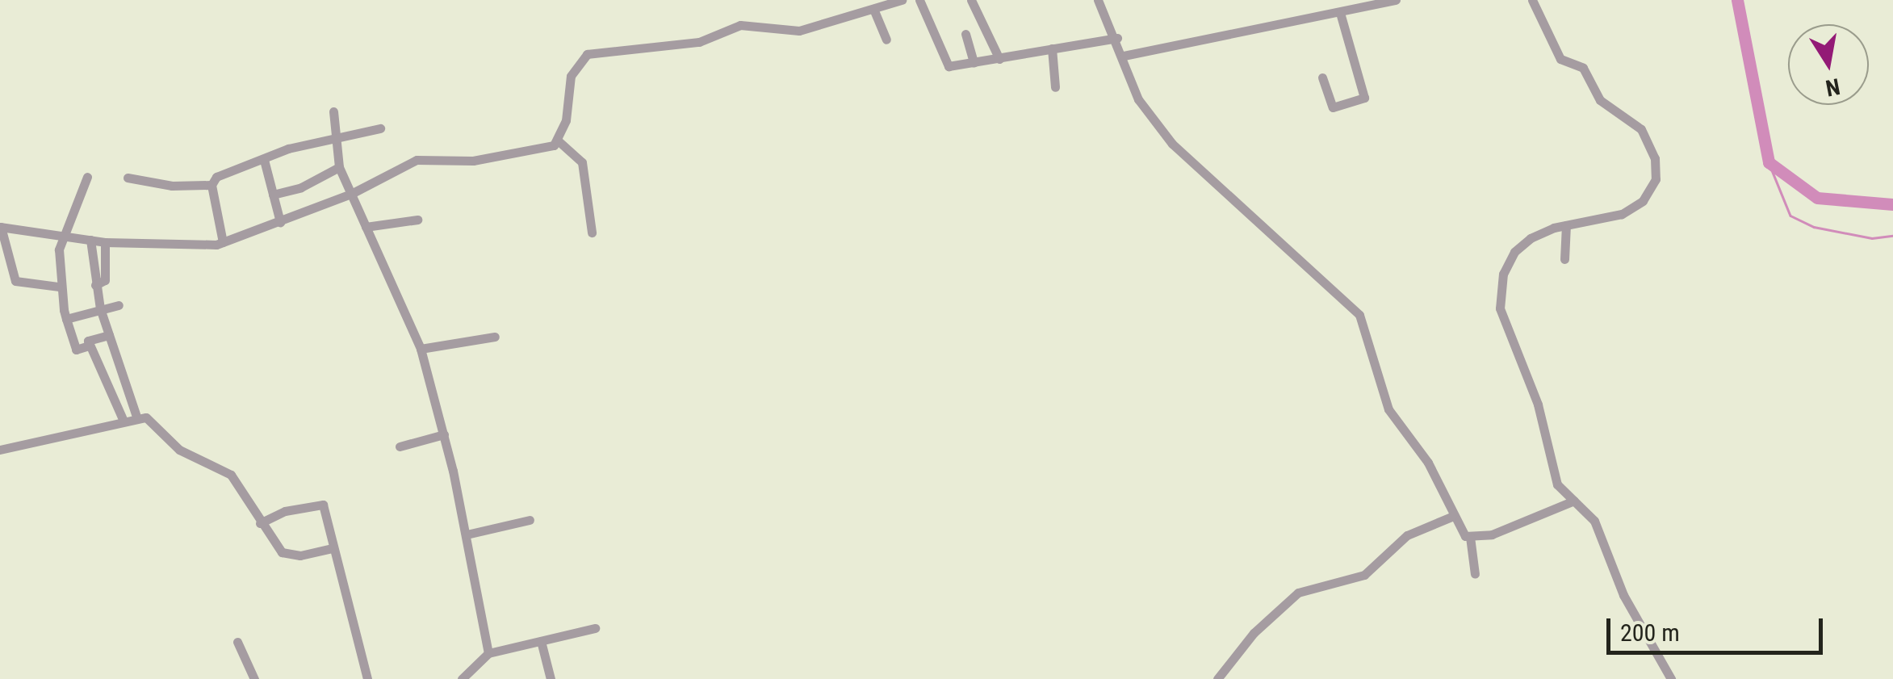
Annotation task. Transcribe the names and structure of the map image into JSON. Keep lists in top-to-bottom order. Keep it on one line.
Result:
{"scale_bar":"200 m","north":"bottom"}
